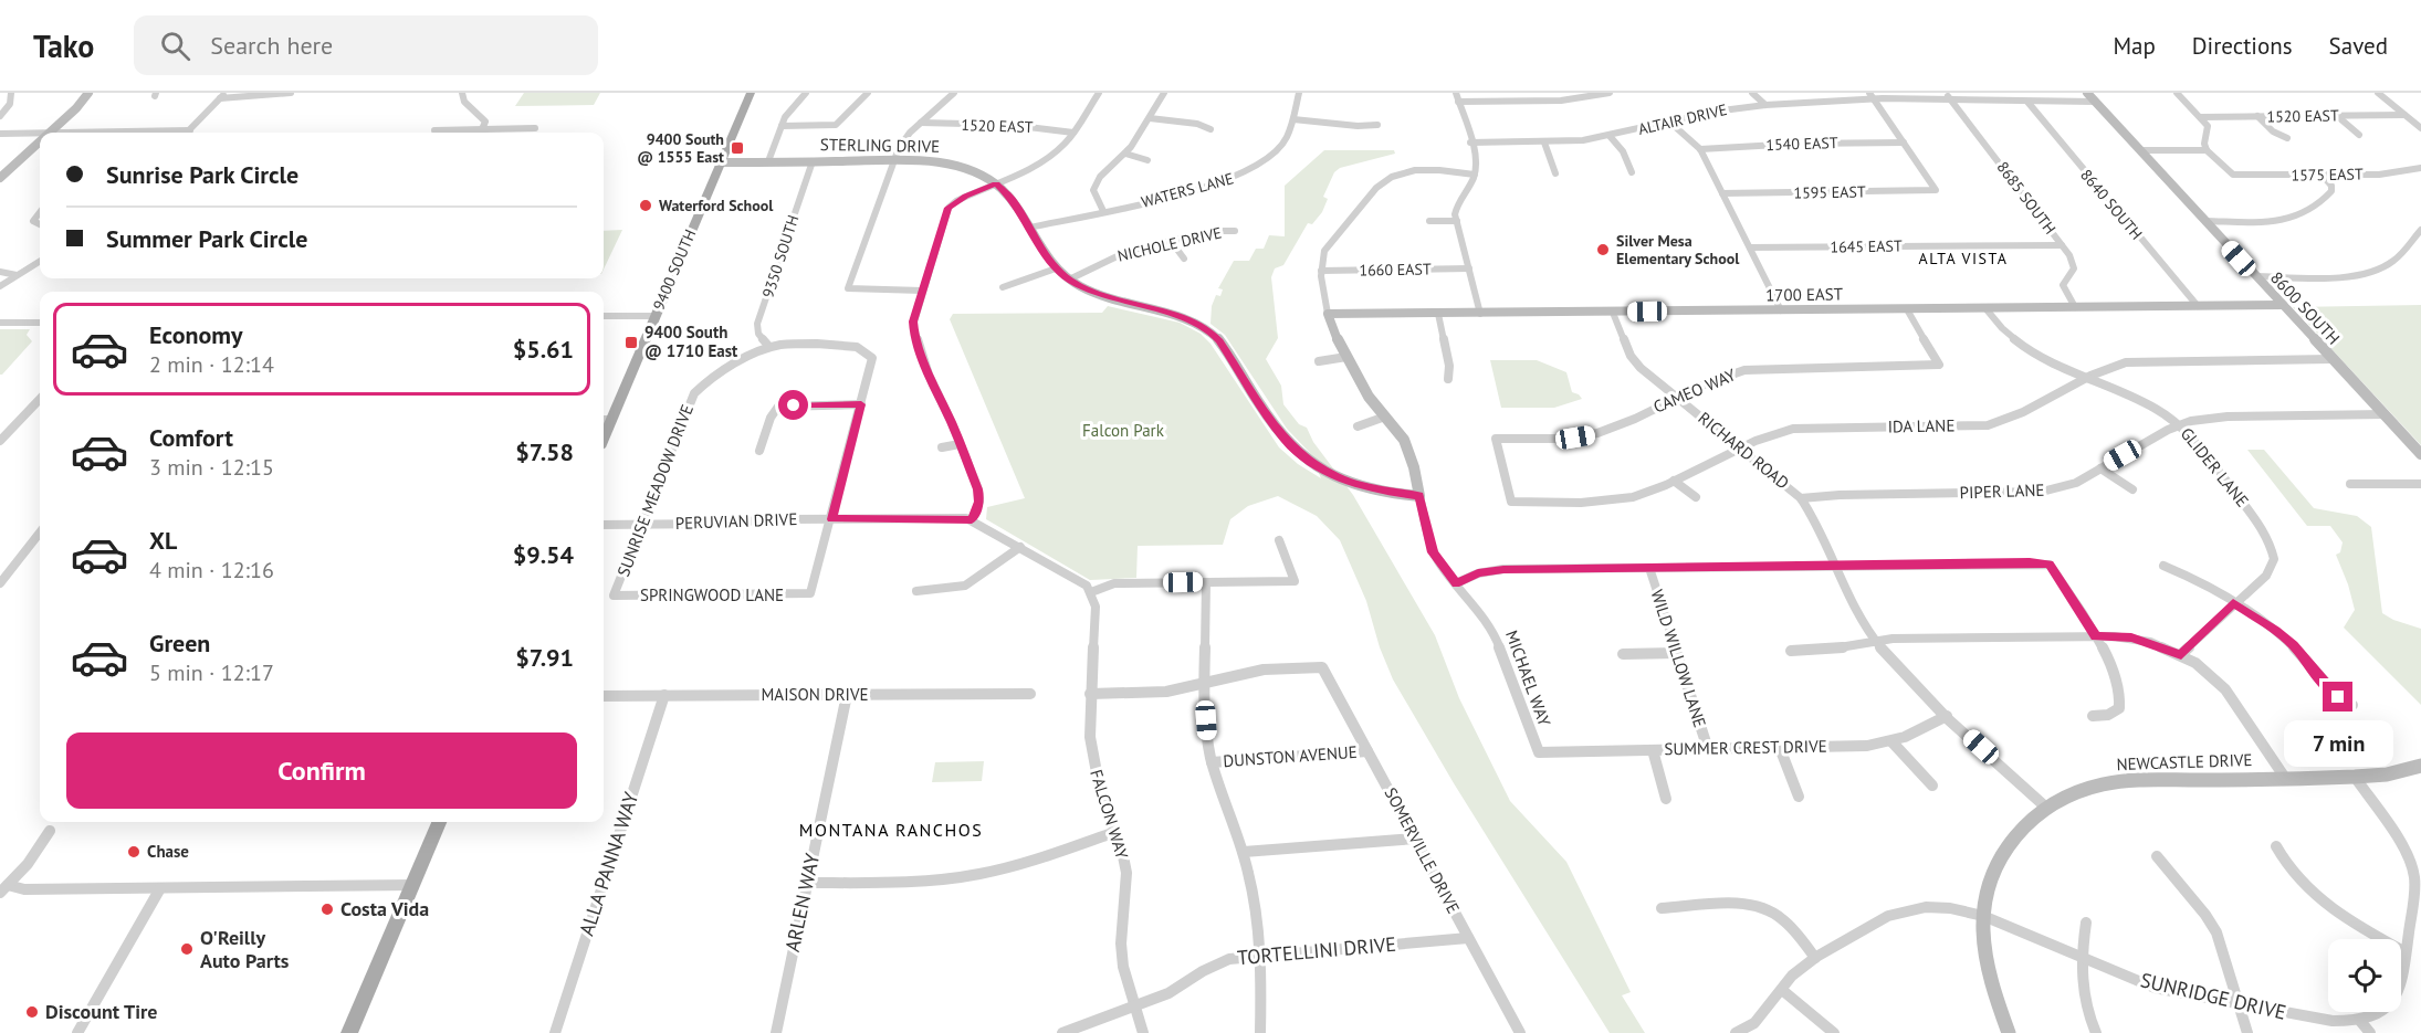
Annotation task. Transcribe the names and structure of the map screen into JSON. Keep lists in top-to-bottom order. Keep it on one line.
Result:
{"streets":{"main road":["9400 SOUTH"],"street":["1520 EAST","ALTAIR DRIVE","1540 EAST","STERLING DRIVE","1575 EAST","WATERS LANE","1595 EAST","8685 SOUTH","8640 SOUTH","NICHOLE DRIVE","1645 EAST","9350 SOUTH","1660 EAST","1700 EAST","8600 SOUTH","CAMEO WAY","IDA LANE","RICHARD ROAD","GLIDER LANE","SUNRISE MEADOW DRIVE","PIPER LANE","PERUVIAN DRIVE","SPRINGWOOD LANE","WILD WILLOW LANE","MICHAEL WAY","MAISON DRIVE","SUMMER CREST DRIVE","DUNSTON AVENUE","NEWCASTLE DRIVE","FALCON WAY","SOMERVILLE DRIVE","ALLA PANNA WAY","ARLEN WAY","TORTELLINI DRIVE","SUNRIDGE DRIVE"]},"crossings":[["ALTAIR DRIVE","8685 SOUTH"],["ALTAIR DRIVE","8640 SOUTH"],["ALTAIR DRIVE","8600 SOUTH"],["1540 EAST","1595 EAST"],["STERLING DRIVE","WATERS LANE"],["STERLING DRIVE","NICHOLE DRIVE"],["STERLING DRIVE","9350 SOUTH"],["STERLING DRIVE","9400 SOUTH"],["STERLING DRIVE","MICHAEL WAY"],["8685 SOUTH","1645 EAST"],["8685 SOUTH","1700 EAST"],["8640 SOUTH","1700 EAST"],["9350 SOUTH","SUNRISE MEADOW DRIVE"],["1660 EAST","MICHAEL WAY"],["1700 EAST","8600 SOUTH"],["1700 EAST","CAMEO WAY"],["1700 EAST","RICHARD ROAD"],["1700 EAST","GLIDER LANE"],["1700 EAST","MICHAEL WAY"],["8600 SOUTH","IDA LANE"],["8600 SOUTH","PIPER LANE"],["CAMEO WAY","IDA LANE"],["CAMEO WAY","RICHARD ROAD"],["IDA LANE","RICHARD ROAD"],["IDA LANE","GLIDER LANE"],["RICHARD ROAD","PIPER LANE"],["RICHARD ROAD","SUMMER CREST DRIVE"],["RICHARD ROAD","NEWCASTLE DRIVE"],["GLIDER LANE","PIPER LANE"],["SUNRISE MEADOW DRIVE","PERUVIAN DRIVE"],["SUNRISE MEADOW DRIVE","SPRINGWOOD LANE"],["PERUVIAN DRIVE","SPRINGWOOD LANE"],["PERUVIAN DRIVE","FALCON WAY"],["WILD WILLOW LANE","SUMMER CREST DRIVE"],["MICHAEL WAY","SUMMER CREST DRIVE"],["MAISON DRIVE","ALLA PANNA WAY"],["MAISON DRIVE","ARLEN WAY"],["DUNSTON AVENUE","SOMERVILLE DRIVE"],["NEWCASTLE DRIVE","SUNRIDGE DRIVE"],["FALCON WAY","TORTELLINI DRIVE"],["SOMERVILLE DRIVE","TORTELLINI DRIVE"]],"districts":["ALTA VISTA","MONTANA RANCHOS"],"parks":["Falcon Park"],"places":{"transit":["9400 South @ 1555 East","9400 South @ 1710 East"],"other":["Waterford School","Silver Mesa Elementary School","Chase","Costa Vida","O'Reilly Auto Parts","Discount Tire"]},"page":{"header":"Tako","search":"Search here","nav":["Map","Directions","Saved"],"banner":["Sunrise Park Circle","Summer Park Circle"],"list":[{"name":"Economy","note":"2 min · 12:14","value":"$5.61"},{"name":"Comfort","note":"3 min · 12:15","value":"$7.58"},{"name":"XL","note":"4 min · 12:16","value":"$9.54"},{"name":"Green","note":"5 min · 12:17","value":"$7.91"}],"buttons":"Confirm","bubble":"7 min"}}
